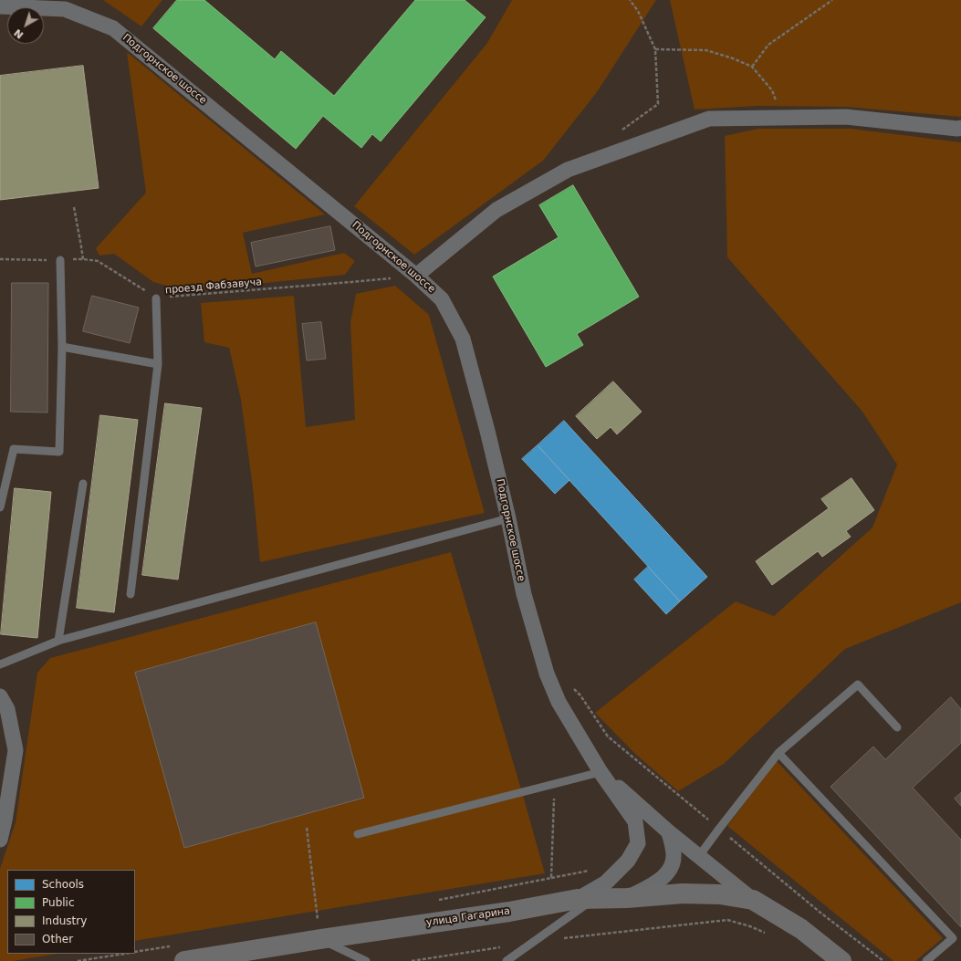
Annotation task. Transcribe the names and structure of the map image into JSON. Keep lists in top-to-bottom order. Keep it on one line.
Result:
{"streets":{"main road":["улица Гагарина"],"street":["Подгорнское шоссе"],"path":["проезд Фабзавуча"]},"crossings":[["Подгорнское шоссе","проезд Фабзавуча"]],"legend":["Schools","Public","Industry","Other"],"north":"bottom left"}
